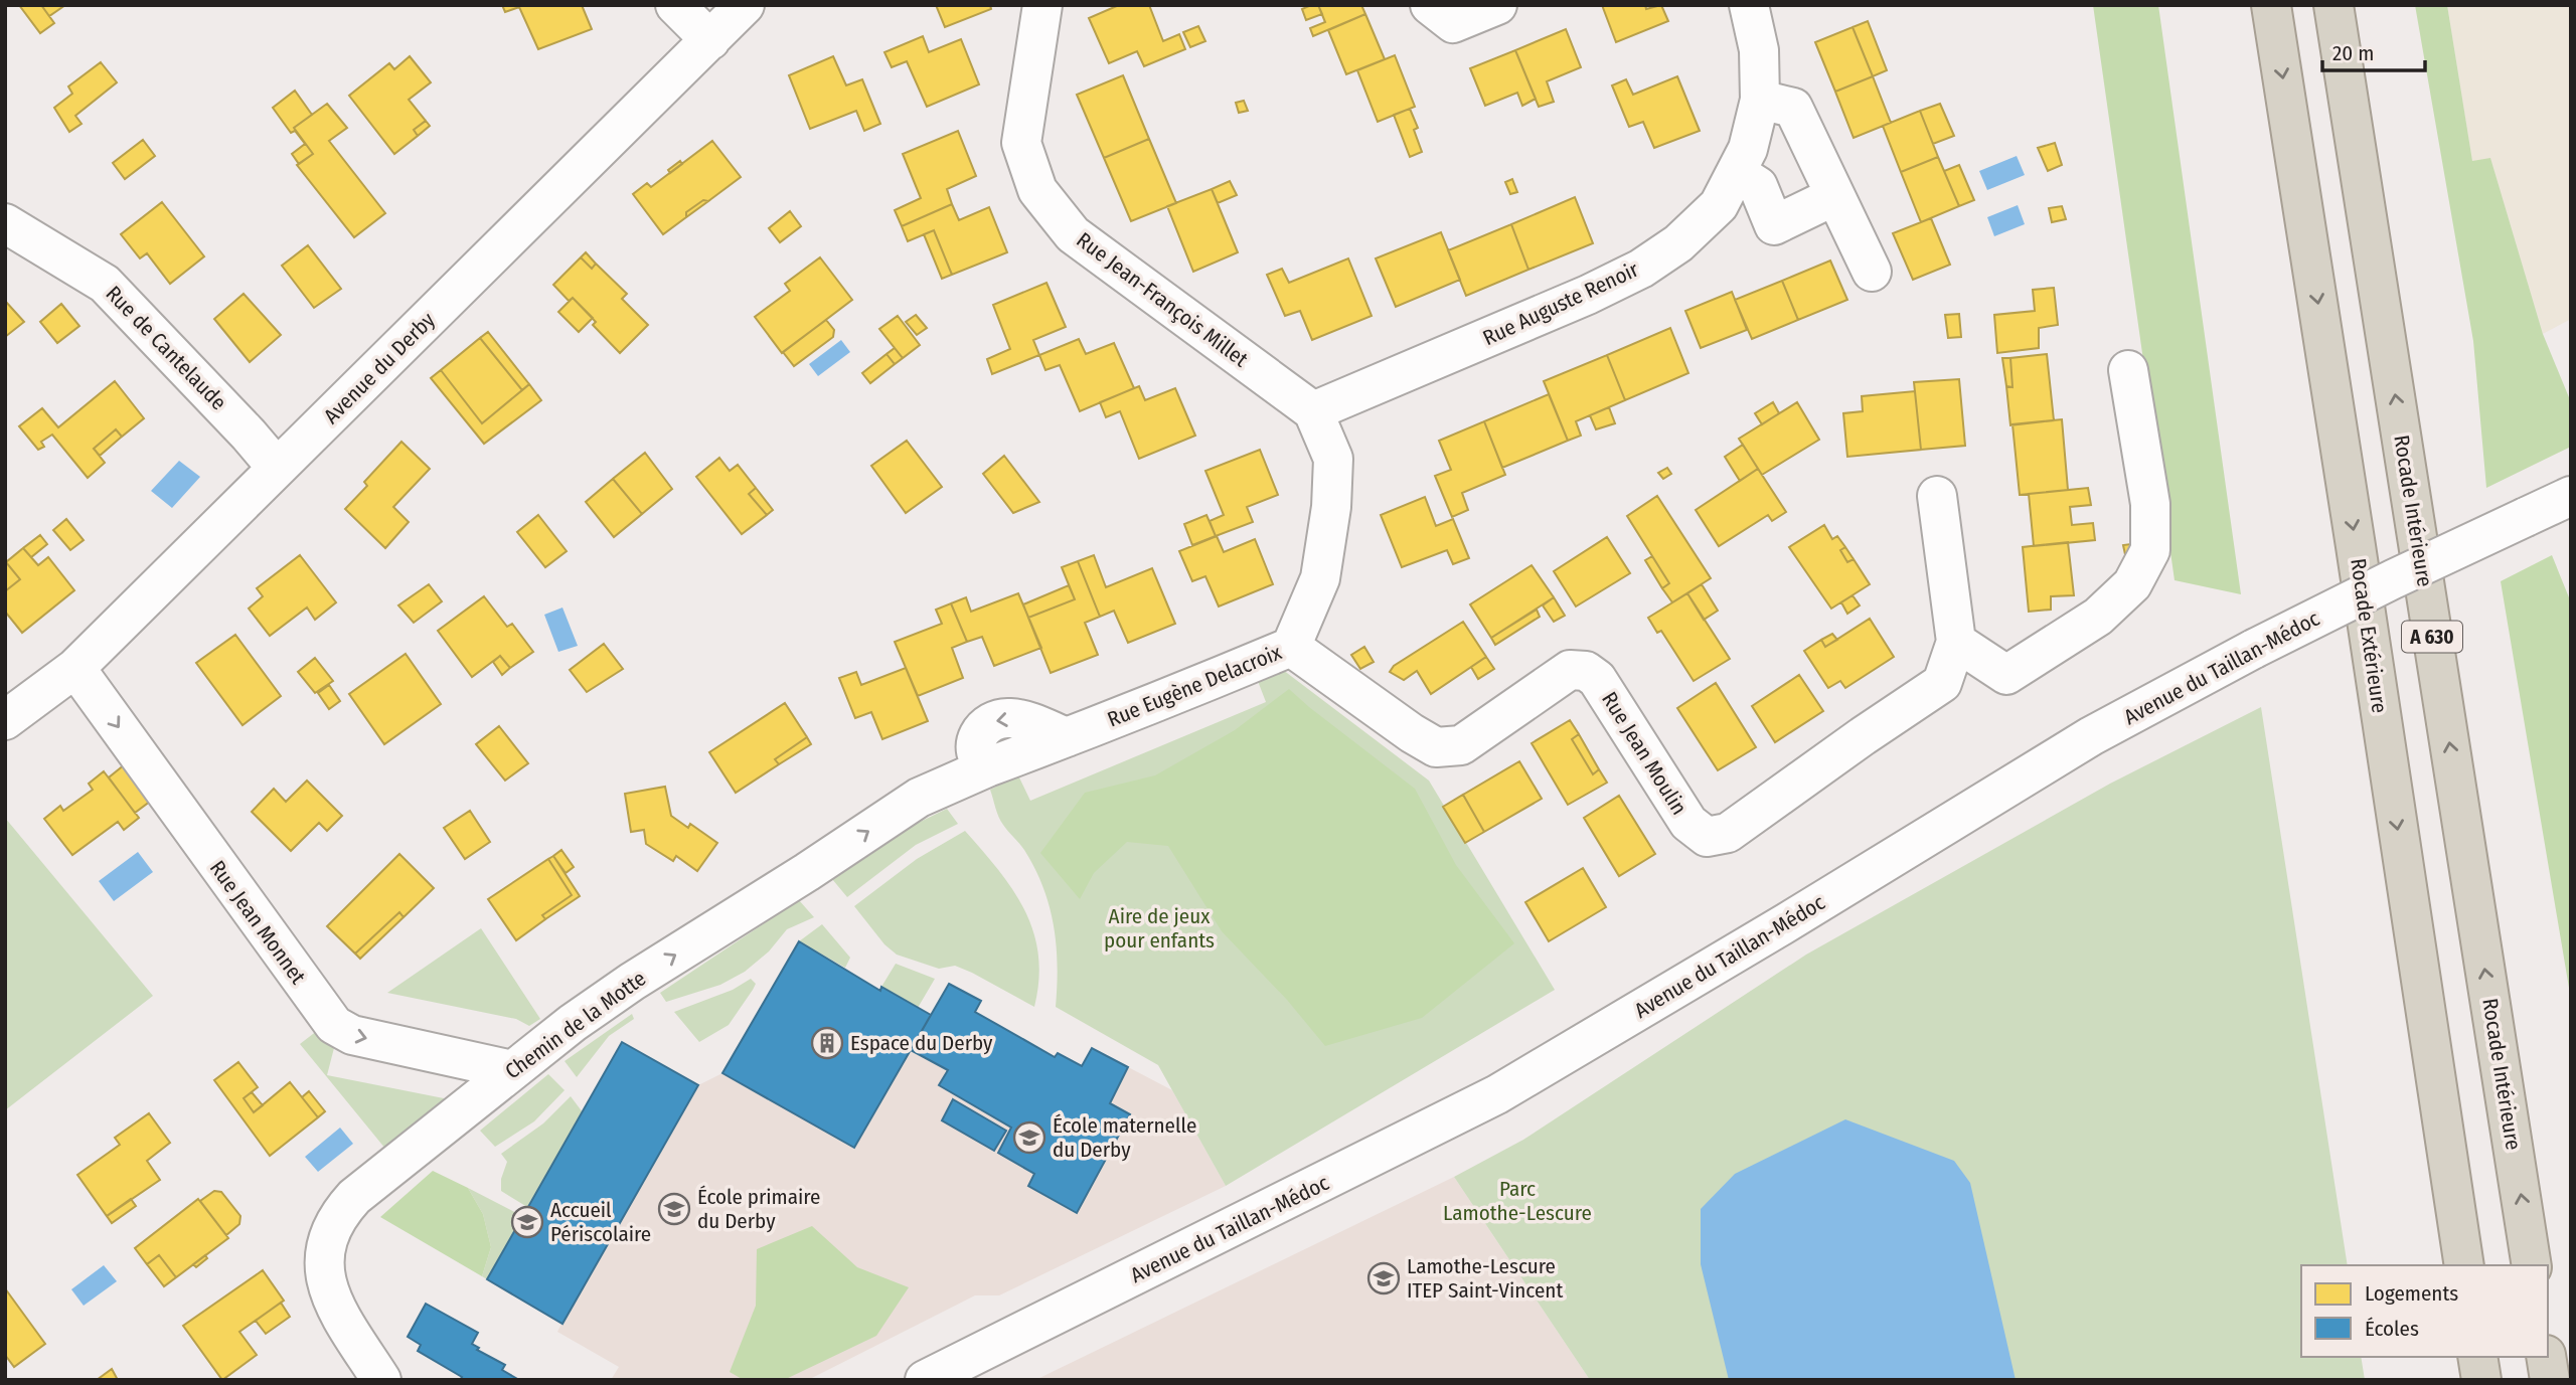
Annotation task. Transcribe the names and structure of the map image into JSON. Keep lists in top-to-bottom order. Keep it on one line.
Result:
{"streets":{"highway":["Rocade Intérieure","Rocade Extérieure","A 630"],"street":["Rue Jean-François Millet","Rue Auguste Renoir","Rue de Cantelaude","Avenue du Derby","Avenue du Taillan-Médoc","Rue Eugène Delacroix","Rue Jean Moulin","Rue Jean Monnet","Chemin de la Motte"]},"crossings":[["Rue Jean-François Millet","Rue Auguste Renoir"],["Rue Jean-François Millet","Rue Eugène Delacroix"],["Rue Auguste Renoir","Rue Eugène Delacroix"],["Rue de Cantelaude","Avenue du Derby"],["Avenue du Derby","Rue Jean Monnet"],["Rue Eugène Delacroix","Rue Jean Moulin"],["Rue Eugène Delacroix","Chemin de la Motte"],["Rue Jean Monnet","Chemin de la Motte"]],"one_way":["Rocade Intérieure","Rocade Extérieure","Rue Jean Monnet","Chemin de la Motte"],"parks":["Aire de jeux pour enfants","Parc Lamothe-Lescure"],"places":{"building":["Espace du Derby"],"school or university":["École maternelle du Derby","École primaire du Derby","Accueil Périscolaire","Lamothe-Lescure ITEP Saint-Vincent"]},"legend":["Logements","Écoles"],"scale_bar":"20 m"}
